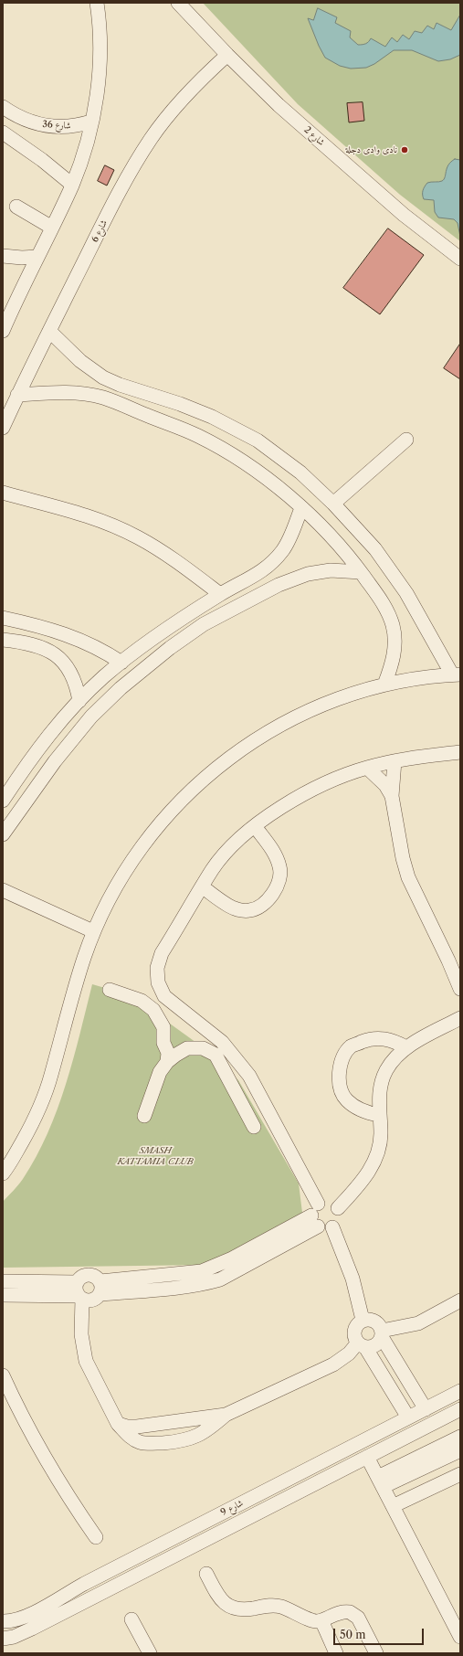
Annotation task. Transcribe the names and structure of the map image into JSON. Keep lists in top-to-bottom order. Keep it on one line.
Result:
{"streets":{"street":["شارع 36","شارع 2","شارع 6","شارع 9"]},"crossings":[["شارع 2","شارع 6"]],"parks":["SMASH KATTAMIA CLUB"],"places":["نادى وادى دجلة"],"scale_bar":"50 m"}
